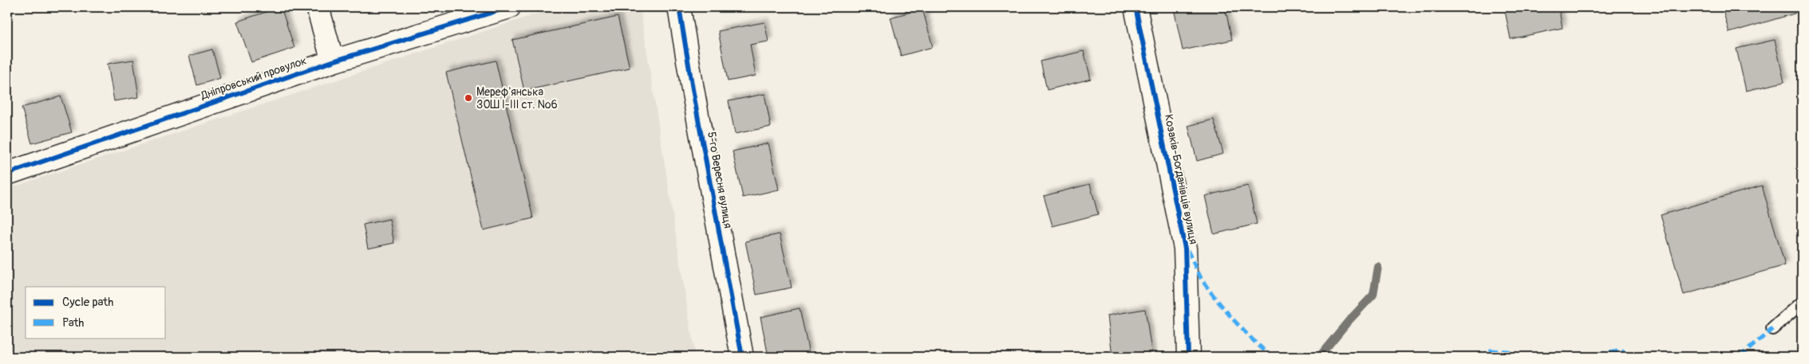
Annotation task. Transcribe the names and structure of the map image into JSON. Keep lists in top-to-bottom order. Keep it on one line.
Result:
{"streets":{"street":["Дніпровський провулок","Козаків-Богданівців вулиця","5-го Вересня вулиця"]},"places":["Мереф'янська ЗОШ І-ІІІ ст. №6"],"legend":["Cycle path","Path"]}
